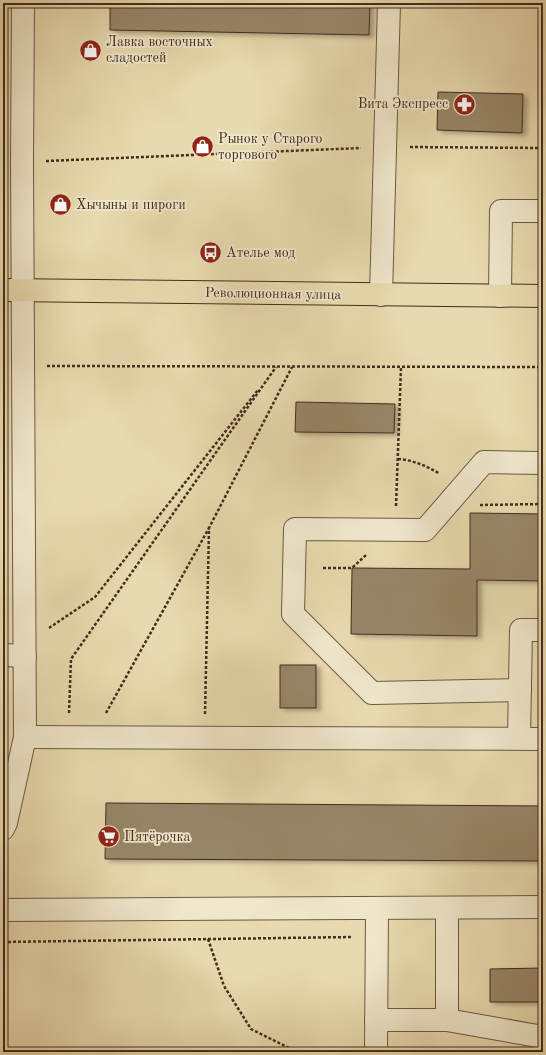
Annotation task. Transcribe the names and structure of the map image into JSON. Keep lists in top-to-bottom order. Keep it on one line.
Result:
{"streets":{"main road":["Революционная улица"]},"places":{"shop":["Лавка восточных сладостей","Рынок у Старого торгового","Хычыны и пироги"],"pharmacy":["Вита Экспресс"],"bus stop":["Ателье мод"],"supermarket":["Пятёрочка"]}}
